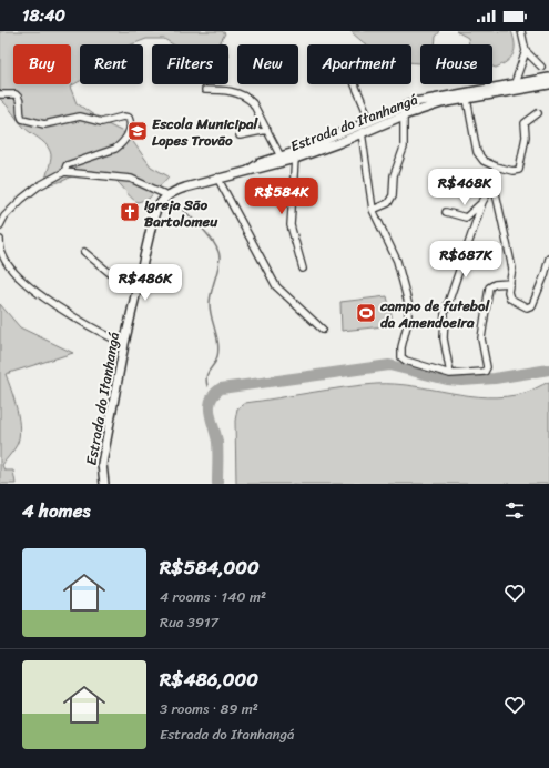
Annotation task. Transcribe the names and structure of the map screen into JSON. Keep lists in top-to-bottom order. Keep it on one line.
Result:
{"streets":{"main road":["Estrada do Itanhangá"]},"places":{"school or university":["Escola Municipal Lopes Trovão"],"church":["igreja São Bartolomeu"],"sports":["campo de futebol da Amendoeira"]},"page":{"status":"18:40","chip":["Buy","Rent","Filters","New","Apartment","House"],"price":["R$468K","R$584K","R$687K","R$486K"],"heading":"4 homes","list":[{"name":"R$584,000","note":"4 rooms · 140 m² · Rua 3917"},{"name":"R$486,000","note":"3 rooms · 89 m² · Estrada do Itanhangá"}]}}
